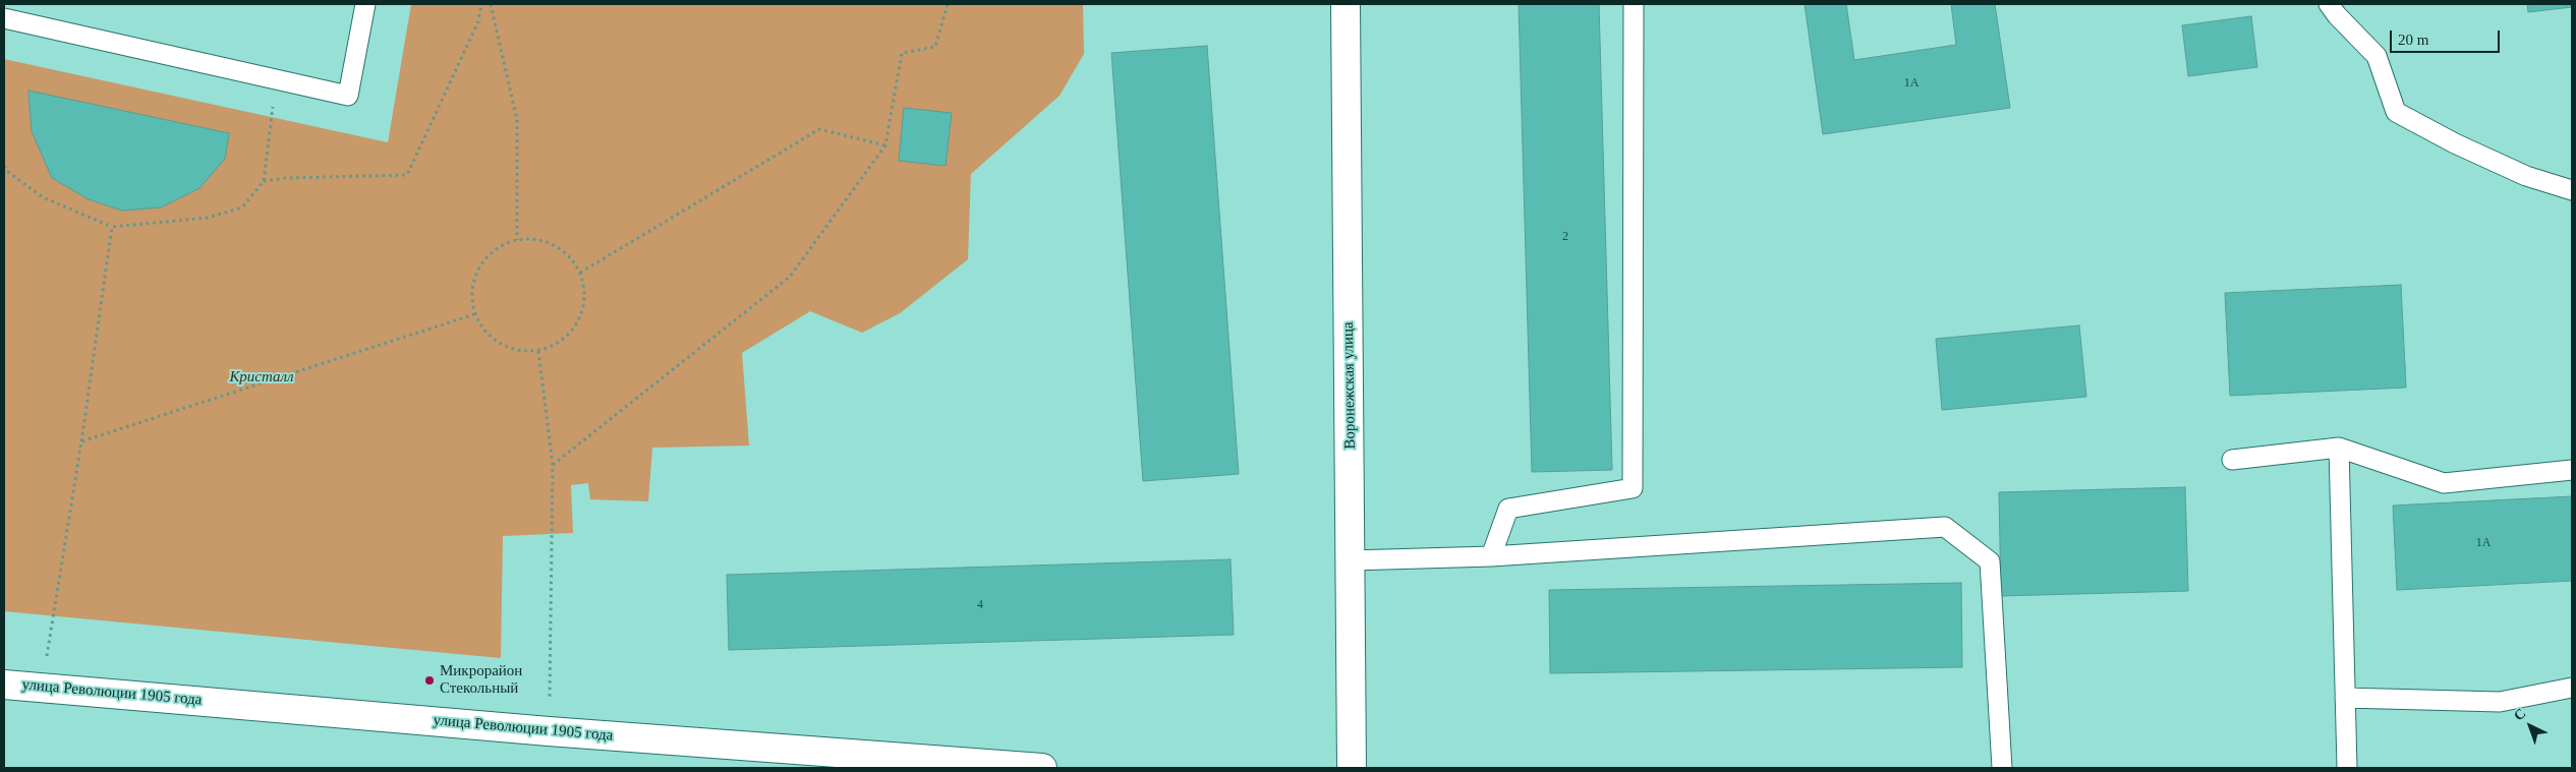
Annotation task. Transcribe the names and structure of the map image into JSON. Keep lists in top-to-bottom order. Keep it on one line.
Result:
{"streets":{"main road":["Воронежская улица","улица Революции 1905 года"]},"parks":["Кристалл"],"places":["Микрорайон Стекольный"],"house_numbers":["1А","2","1А","4"],"scale_bar":"20 m","north":"top left"}
